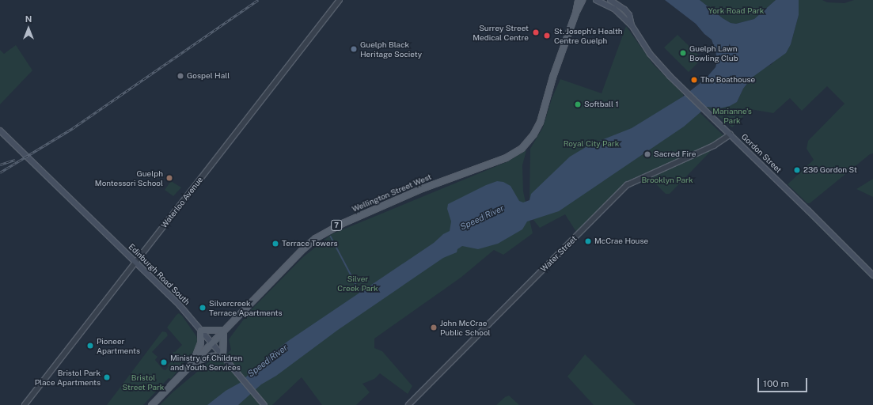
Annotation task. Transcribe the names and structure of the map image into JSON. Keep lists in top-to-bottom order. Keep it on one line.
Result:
{"streets":{"main road":["Gordon Street","Wellington Street West","7","Edinburgh Road South"],"street":["Waterloo Avenue","Water Street"]},"crossings":[["Gordon Street","Water Street"],["Wellington Street West","Edinburgh Road South"],["Waterloo Avenue","Edinburgh Road South"]],"water":["Speed River"],"parks":["York Road Park","Marianne's Park","Royal City Park","Brooklyn Park","Silver Creek Park","Bristol Street Park"],"places":["Surrey Street Medical Centre","St. Joseph's Health Centre Guelph","Guelph Black Heritage Society","Guelph Lawn Bowling Club","Gospel Hall","The Boathouse","Softball 1","Sacred Fire","236 Gordon St","Guelph Montessori School","McCrae House","Terrace Towers","Silvercreek Terrace Apartments","John McCrae Public School","Pioneer Apartments","Ministry of Children and Youth Services","Bristol Park Place Apartments"],"scale_bar":"100 m","north":"top"}
